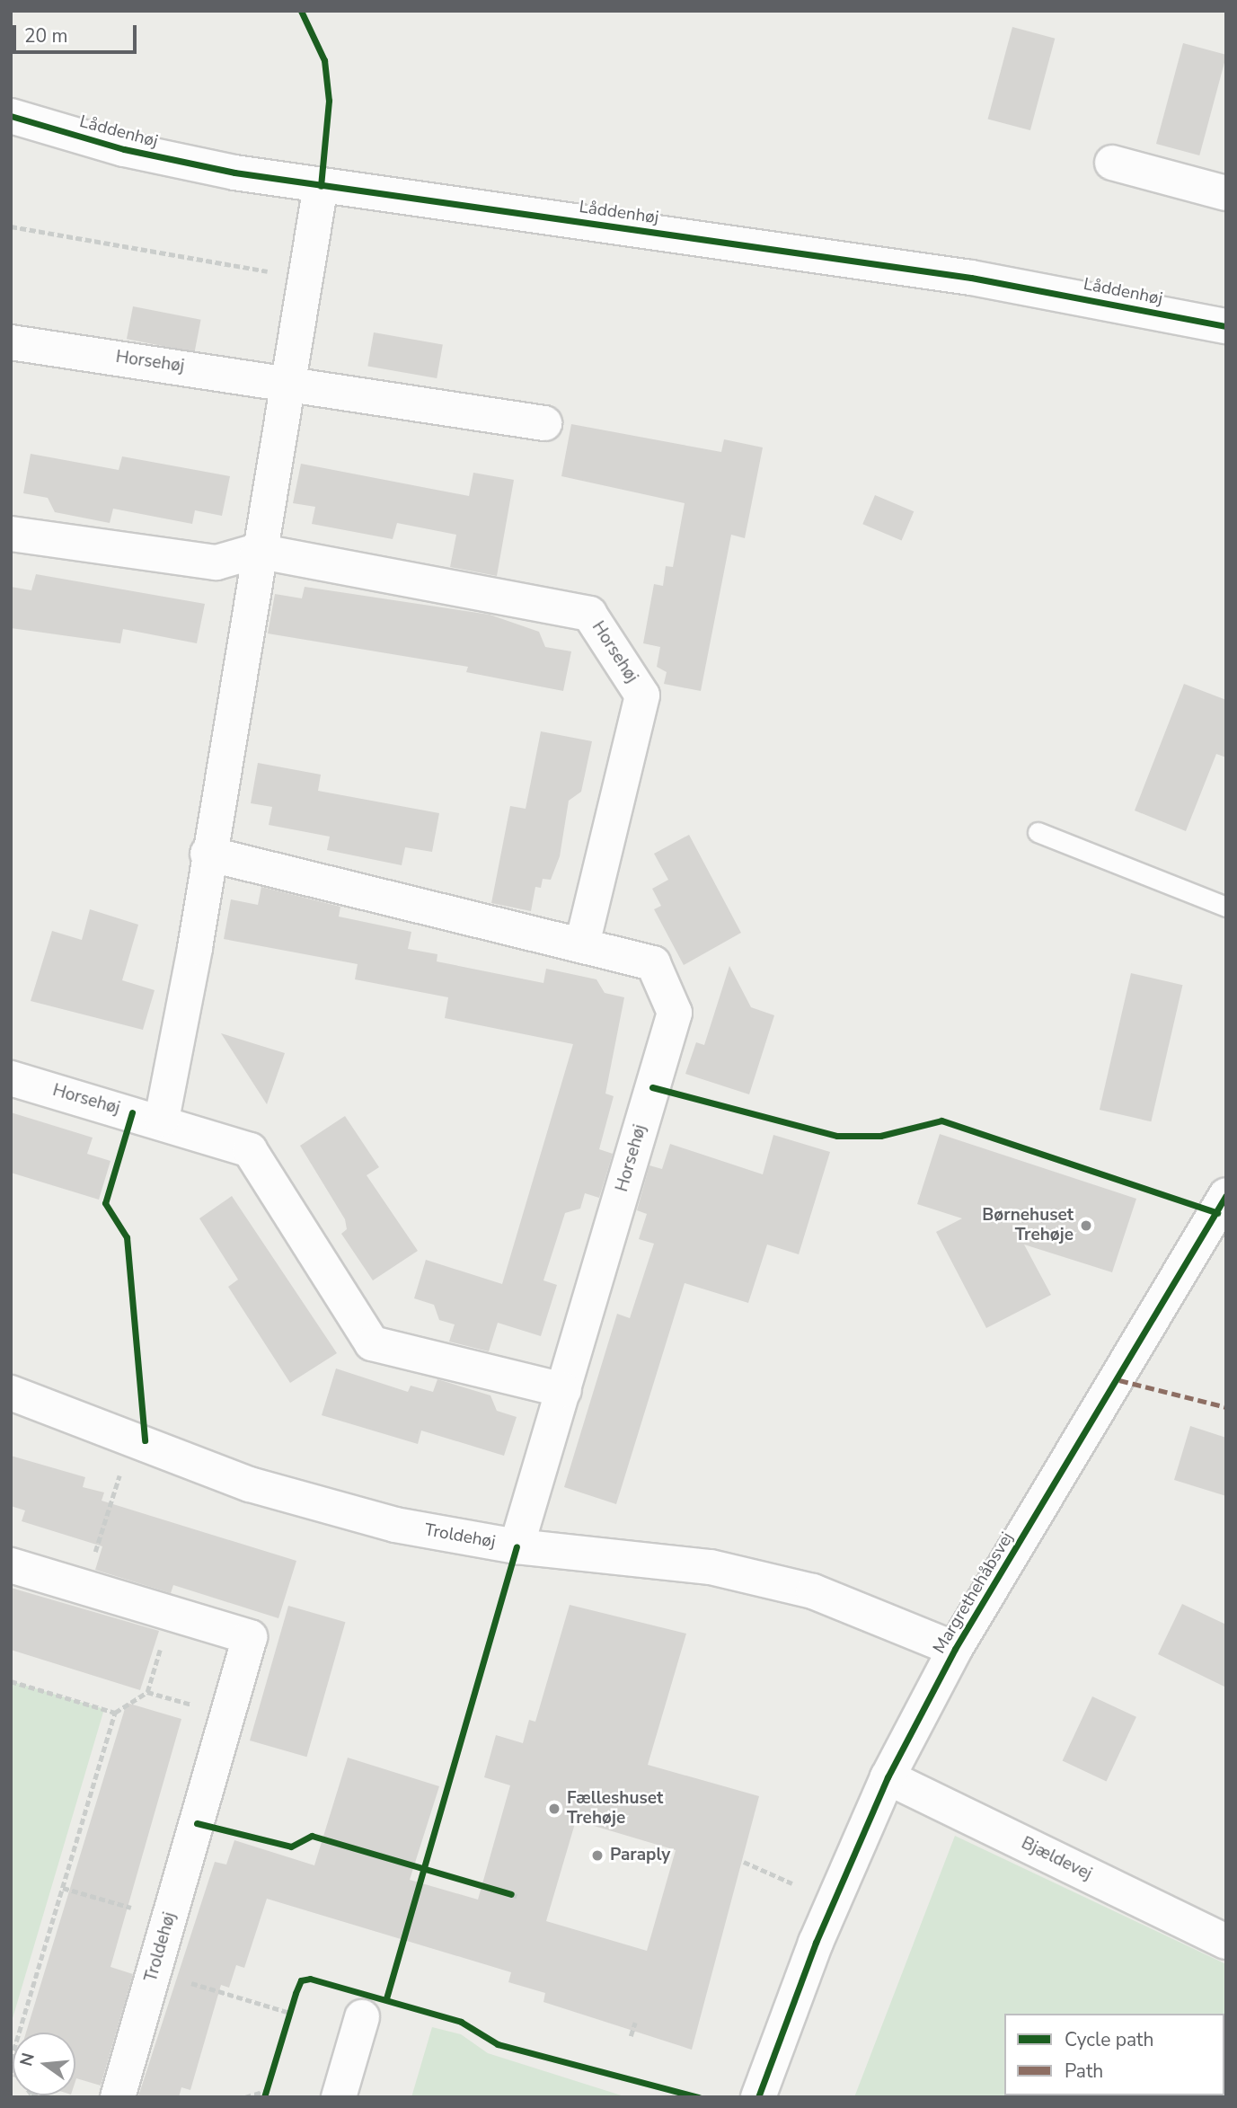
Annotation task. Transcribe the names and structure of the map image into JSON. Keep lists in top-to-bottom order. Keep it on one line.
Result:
{"streets":{"street":["Låddenhøj","Horsehøj","Troldehøj","Margrethehåbsvej","Bjældevej"]},"crossings":[["Horsehøj","Troldehøj"],["Troldehøj","Margrethehåbsvej"],["Margrethehåbsvej","Bjældevej"]],"places":["Børnehuset Trehøje","Fælleshuset Trehøje","Paraply"],"legend":["Cycle path","Path"],"scale_bar":"20 m","north":"left"}
